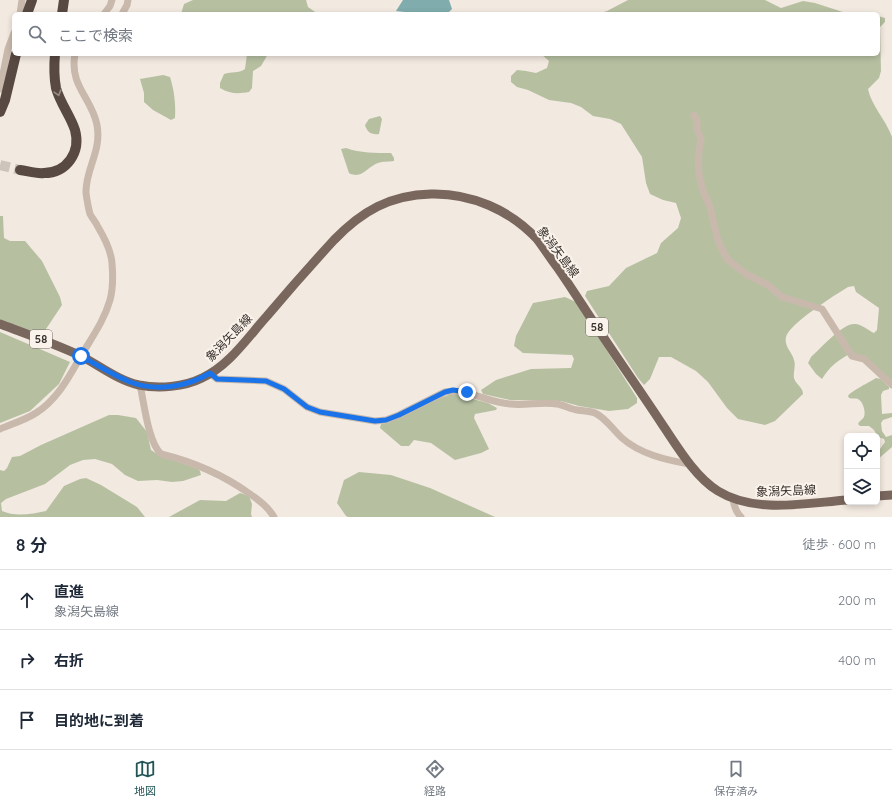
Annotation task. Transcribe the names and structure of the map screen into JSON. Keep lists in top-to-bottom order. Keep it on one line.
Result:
{"streets":{"main road":["象潟矢島線","58"]},"page":{"search":"ここで検索","heading":["8 分","徒歩 · 600 m"],"list":[["直進","象潟矢島線","200 m"],["右折","400 m"],"目的地に到着"],"nav":["地図","経路","保存済み"]}}
